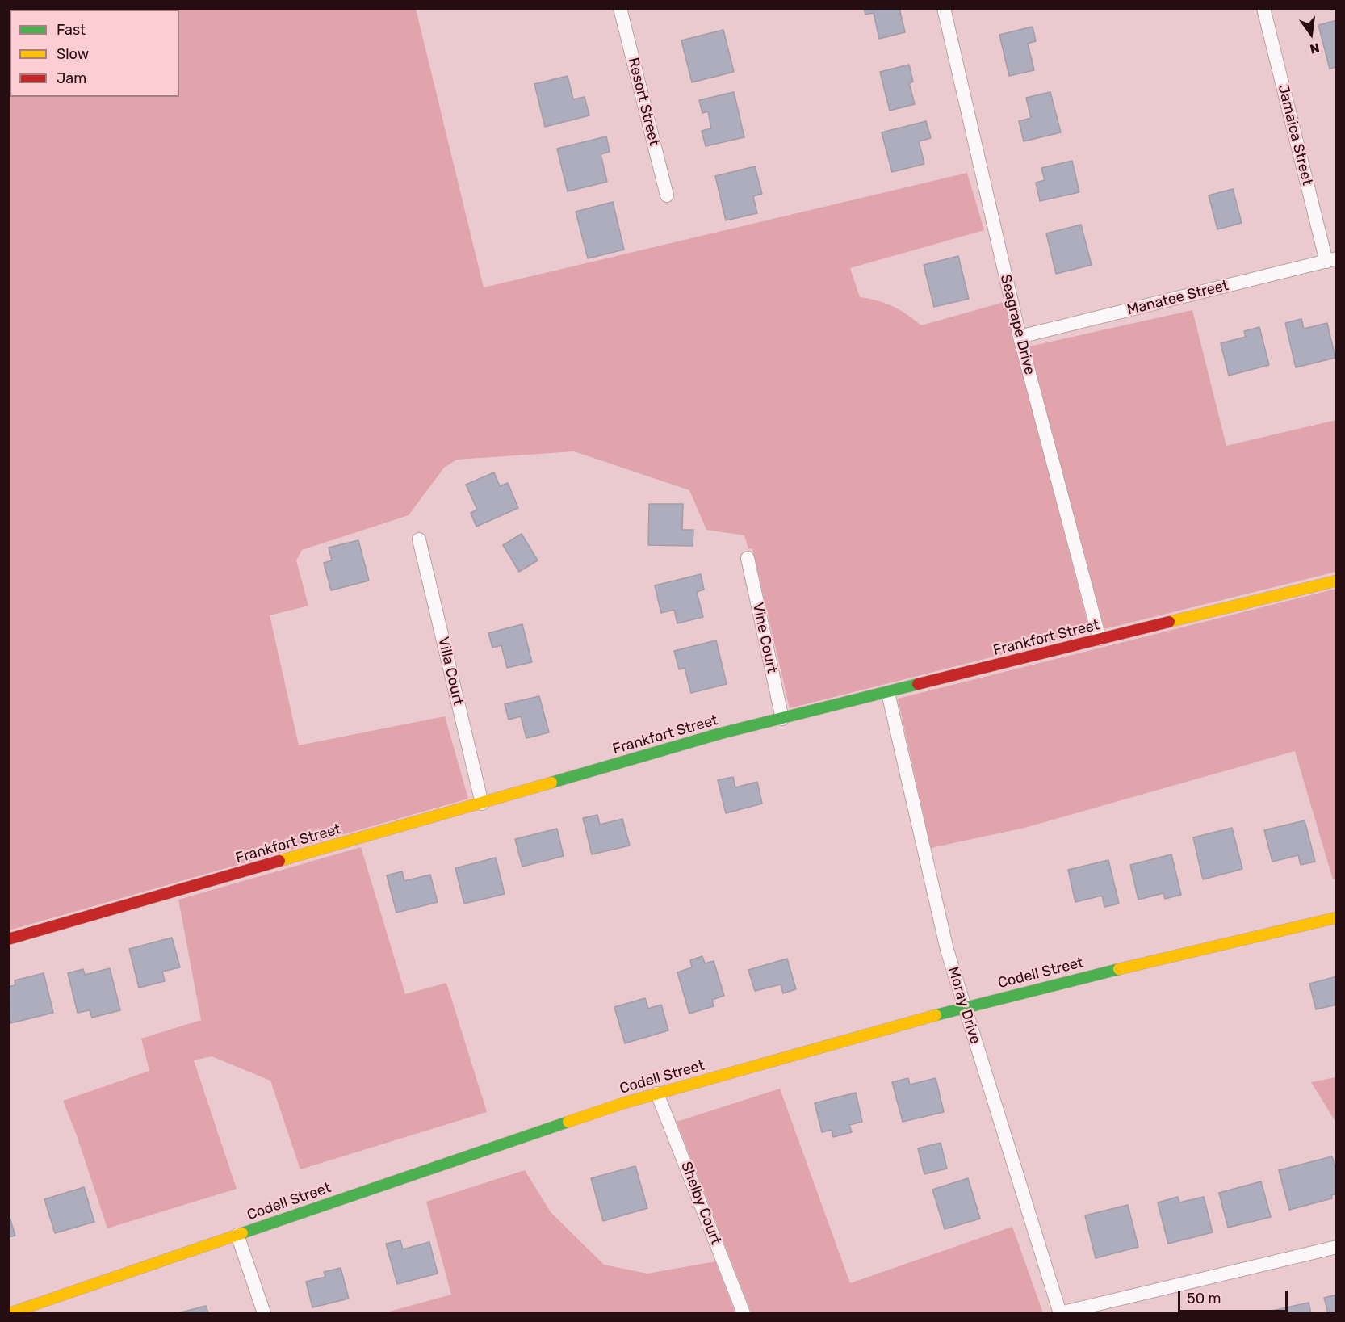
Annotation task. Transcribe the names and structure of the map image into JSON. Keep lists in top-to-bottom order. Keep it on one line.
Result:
{"streets":{"street":["Resort Street","Jamaica Street","Manatee Street","Seagrape Drive","Vine Court","Frankfort Street","Villa Court","Codell Street","Moray Drive","Shelby Court"]},"crossings":[["Jamaica Street","Manatee Street"],["Manatee Street","Seagrape Drive"],["Seagrape Drive","Frankfort Street"],["Vine Court","Frankfort Street"],["Frankfort Street","Villa Court"],["Frankfort Street","Moray Drive"],["Codell Street","Moray Drive"],["Codell Street","Shelby Court"]],"legend":["Fast","Slow","Jam"],"scale_bar":"50 m","north":"bottom"}
